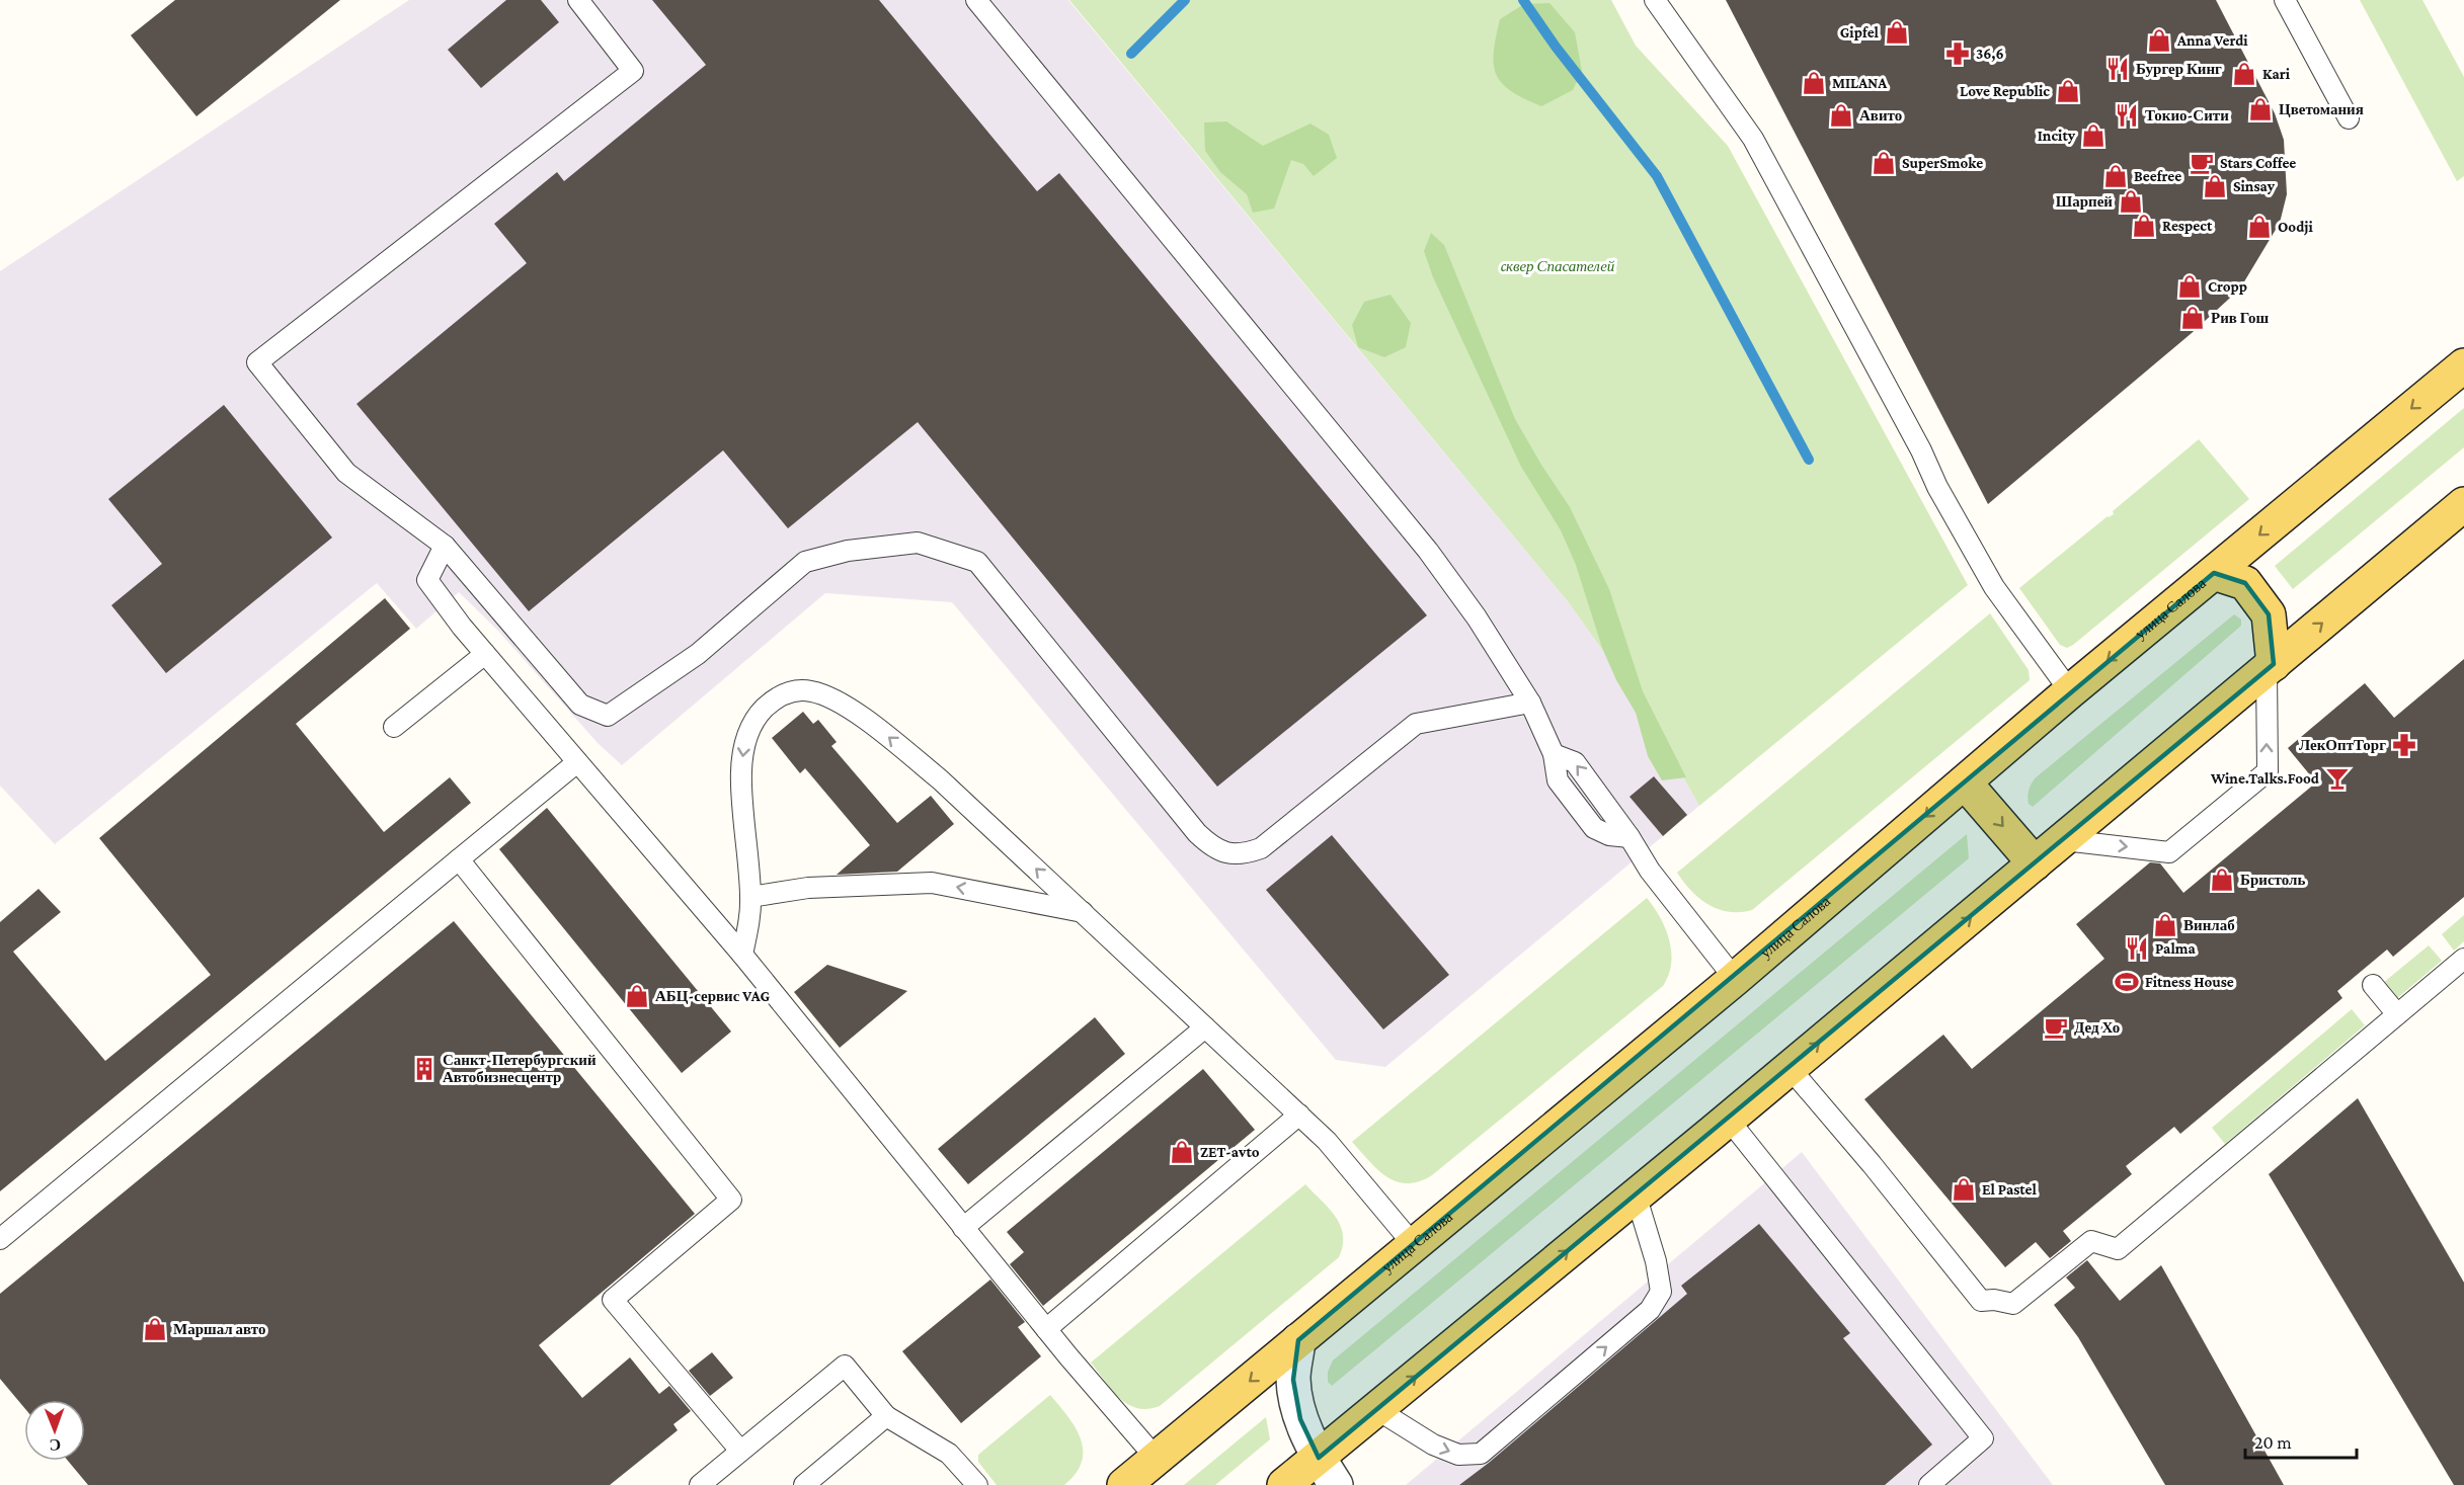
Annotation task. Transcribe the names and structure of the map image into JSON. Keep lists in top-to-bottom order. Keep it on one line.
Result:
{"streets":{"main road":["улица Салова"]},"parks":["cквер Спасателей"],"places":{"shop":["Gipfel","Anna Verdi","Kari","MILANA","Love Republic","Цветомания","Авито","Incity","SuperSmoke","Beefree","Sinsay","Шарпей","Respect","Oodji","Cropp","Рив Гош","Бристоль","Винлаб","АБЦ-сервис VAG","ZET-avto","El Pastel","Маршал авто"],"pharmacy":["36,6","ЛекОптТорг"],"restaurant":["Бургер Кинг","Токио-Сити","Palma"],"cafe":["Stars Coffee","Дед Хо"],"bar":["Wine.Talks.Food"],"sports":["Fitness House"],"building":["Санкт-Петербургский Автобизнесцентр"]},"scale_bar":"20 m","north":"bottom"}
